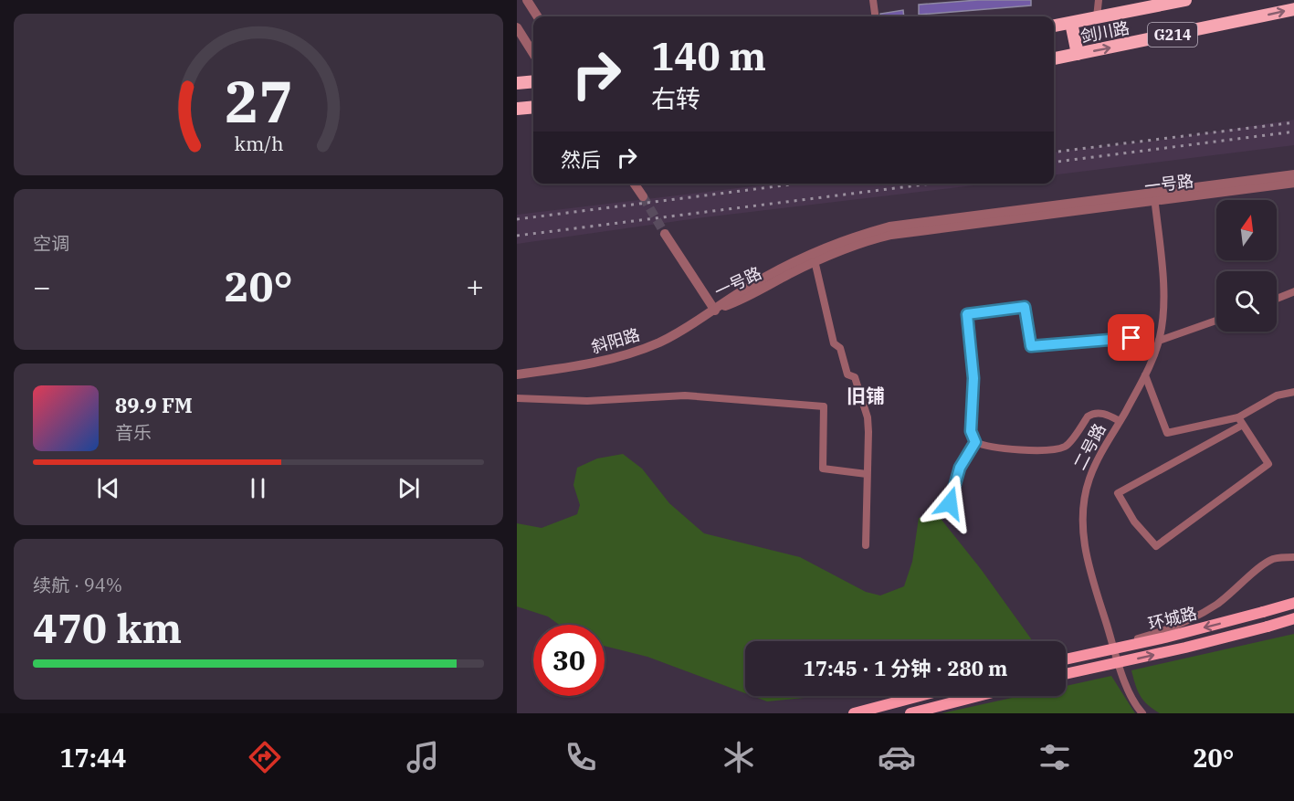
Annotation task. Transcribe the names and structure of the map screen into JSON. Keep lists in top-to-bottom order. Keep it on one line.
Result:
{"streets":{"highway":["剑川路","G214"],"main road":["环城路"],"street":["一号路","斜阳路","二号路"]},"crossings":[["一号路","斜阳路"],["一号路","二号路"]],"districts":["旧铺"],"north":"top","page":{"turn":["140 m","右转"],"then":"然后","tile":["空调",["续航 · 94%","470 km"]],"heat":["−","20°","+"],"song":["89.9 FM","音乐"],"limit":"30","trip":"17:45 · 1 分钟 · 280 m","tabs":["17:44","20°"],"gauge":["27","km/h"]}}
